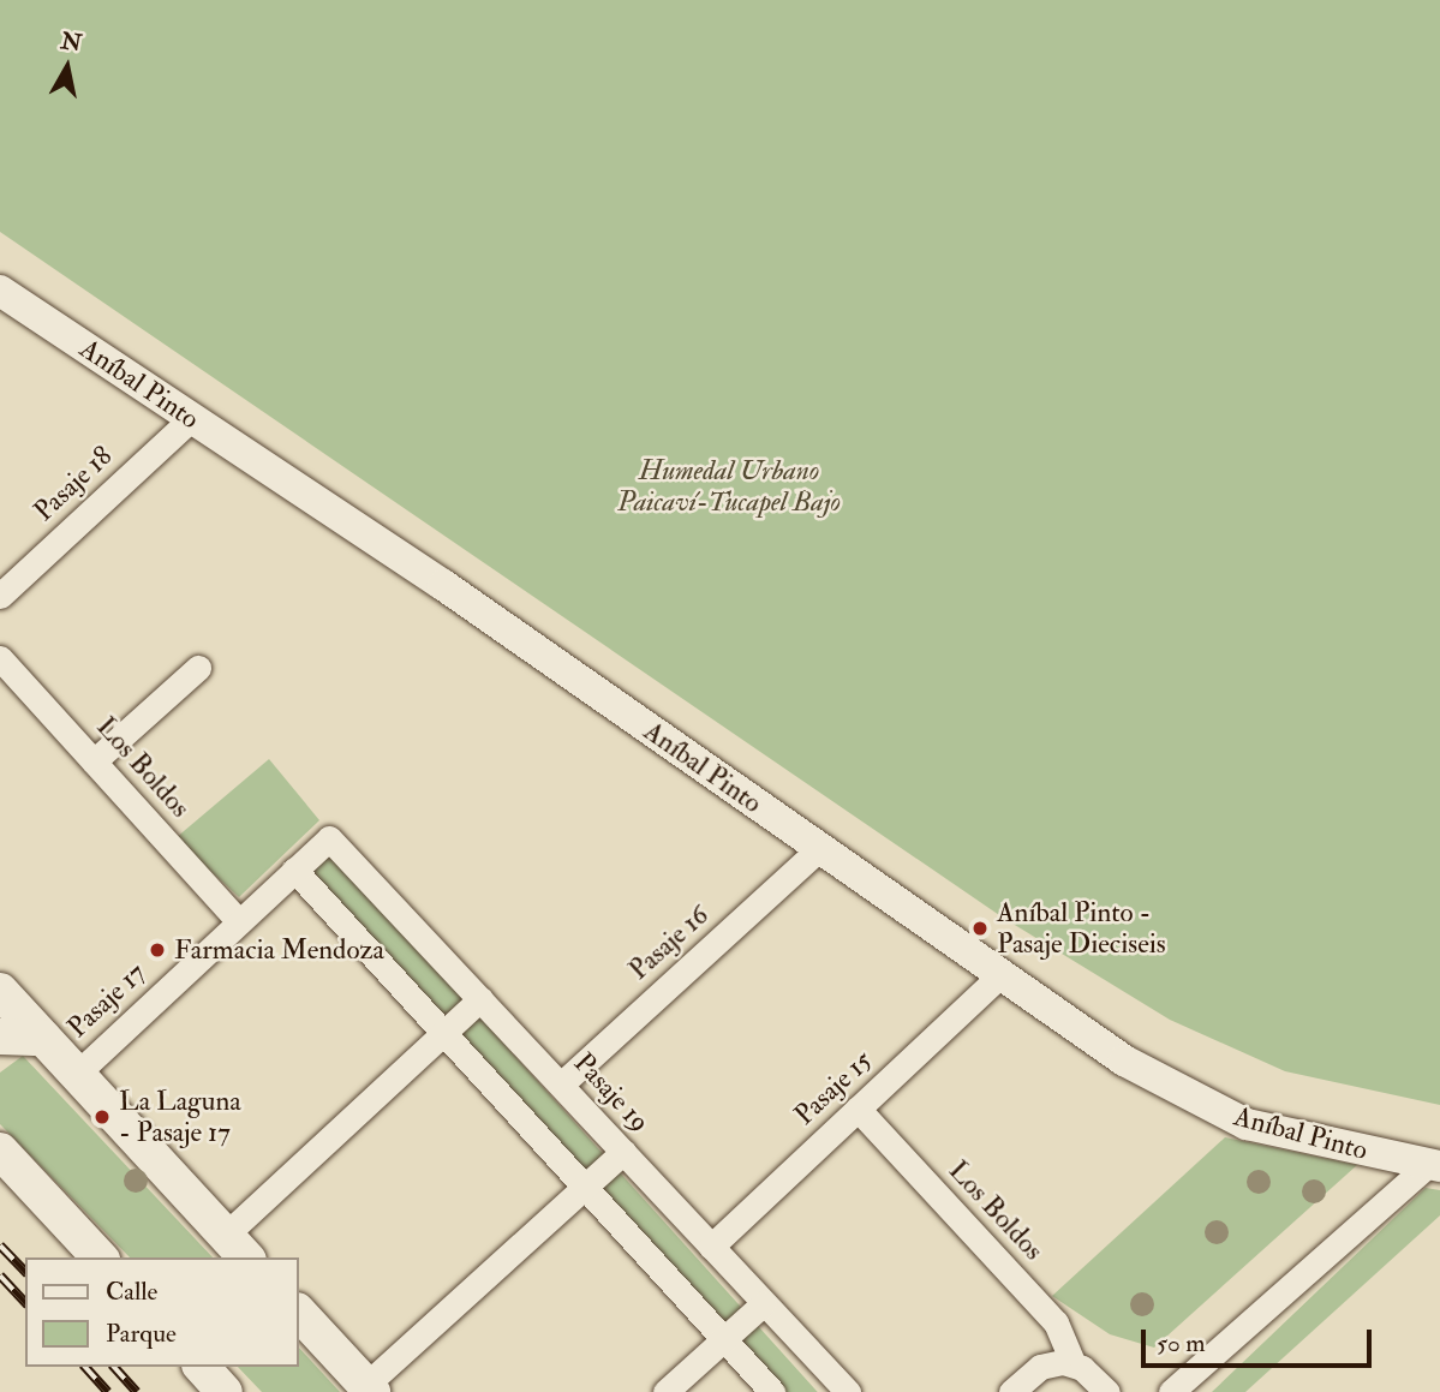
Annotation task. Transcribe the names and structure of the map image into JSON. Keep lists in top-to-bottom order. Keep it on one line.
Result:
{"streets":{"street":["Aníbal Pinto","Pasaje 18","Los Boldos","Pasaje 16","Pasaje 17","Pasaje 15","Pasaje 19"]},"crossings":[["Aníbal Pinto","Pasaje 18"],["Aníbal Pinto","Pasaje 16"],["Aníbal Pinto","Pasaje 15"],["Los Boldos","Pasaje 17"],["Los Boldos","Pasaje 15"],["Pasaje 16","Pasaje 19"],["Pasaje 17","Pasaje 19"],["Pasaje 15","Pasaje 19"]],"parks":["Humedal Urbano Paicaví-Tucapel Bajo"],"places":["Aníbal Pinto - Pasaje Dieciseis","Farmacia Mendoza","La Laguna - Pasaje 17"],"legend":["Calle","Parque"],"scale_bar":"50 m","north":"top"}
